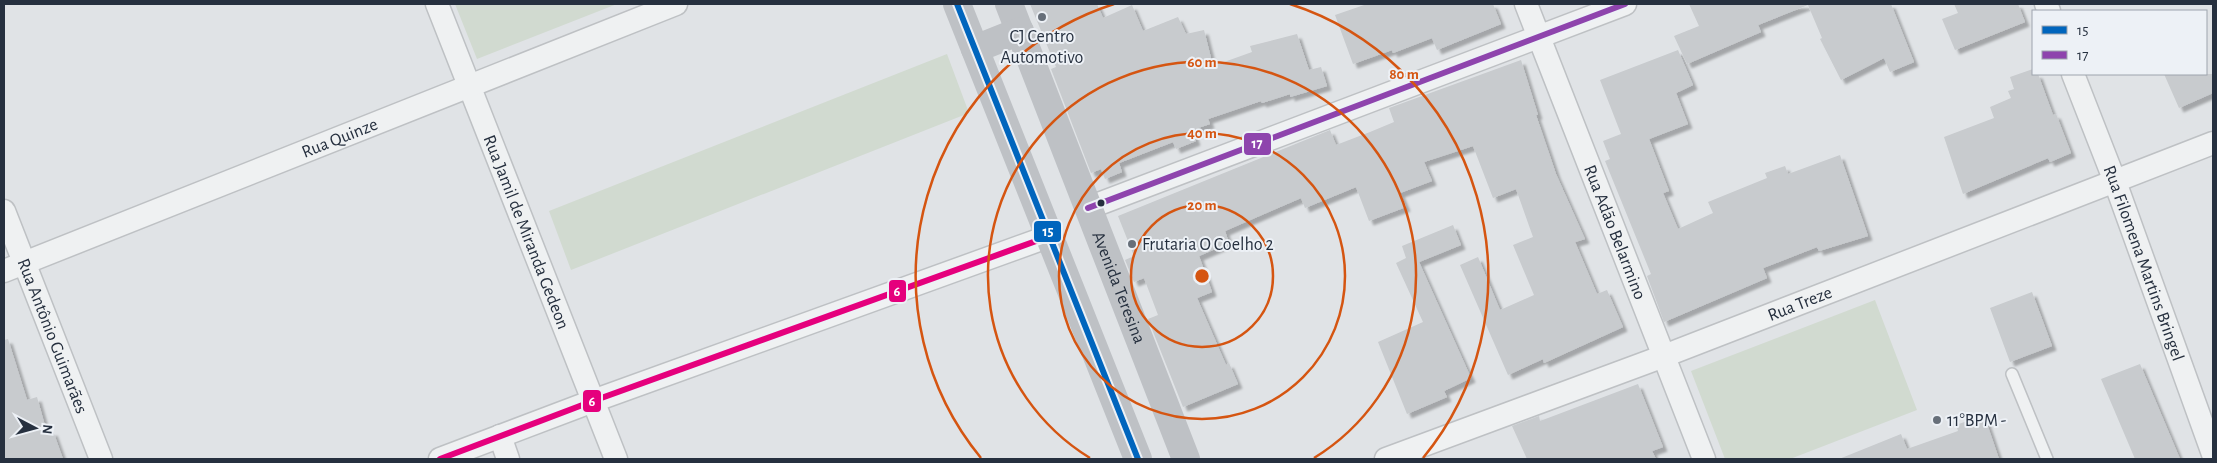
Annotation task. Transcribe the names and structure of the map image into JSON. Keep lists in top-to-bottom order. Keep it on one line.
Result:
{"streets":{"main road":["Avenida Teresina"],"street":["Rua Quinze","Rua Jamil de Miranda Gedeon","Rua Adão Belarmino","Rua Filomena Martins Bringel","Rua Treze","Rua Antônio Guimarães"]},"crossings":[["Rua Quinze","Rua Jamil de Miranda Gedeon"],["Rua Quinze","Rua Antônio Guimarães"],["Rua Adão Belarmino","Rua Treze"],["Rua Filomena Martins Bringel","Rua Treze"]],"places":["CJ Centro Automotivo","Frutaria O Coelho 2","11°BPM -"],"lines":["transit line 15","transit line 17","transit line 6"],"legend":["15","17"],"north":"right","rings":["60 m","80 m","40 m","20 m"]}
